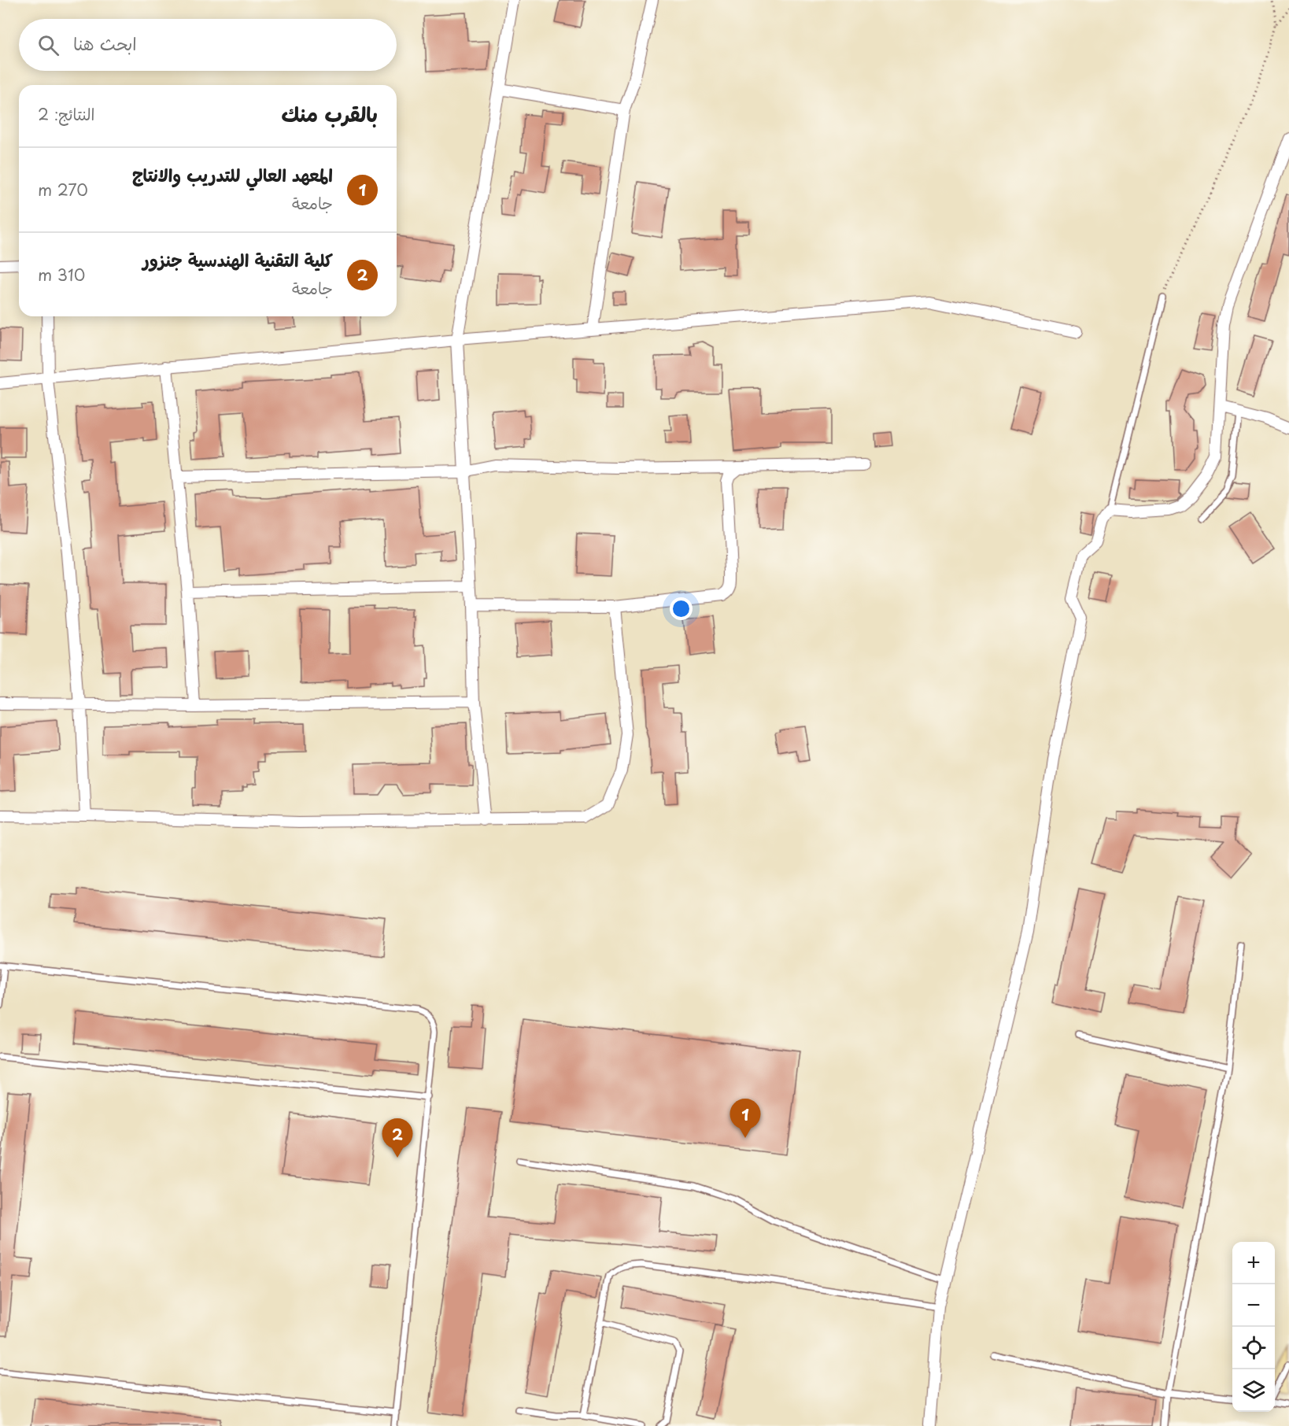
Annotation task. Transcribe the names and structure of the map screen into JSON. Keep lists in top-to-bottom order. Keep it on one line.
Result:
{"page":{"search":"ابحث هنا","heading":["بالقرب منك","النتائج: 2"],"list":[{"mark":"1","name":"المعهد العالي للتدريب والانتاج","note":"جامعة","value":"270 m"},{"mark":"2","name":"كلية التقنية الهندسية جنزور","note":"جامعة","value":"310 m"}],"pins":["1","2"],"map_buttons":["+","−"]}}
